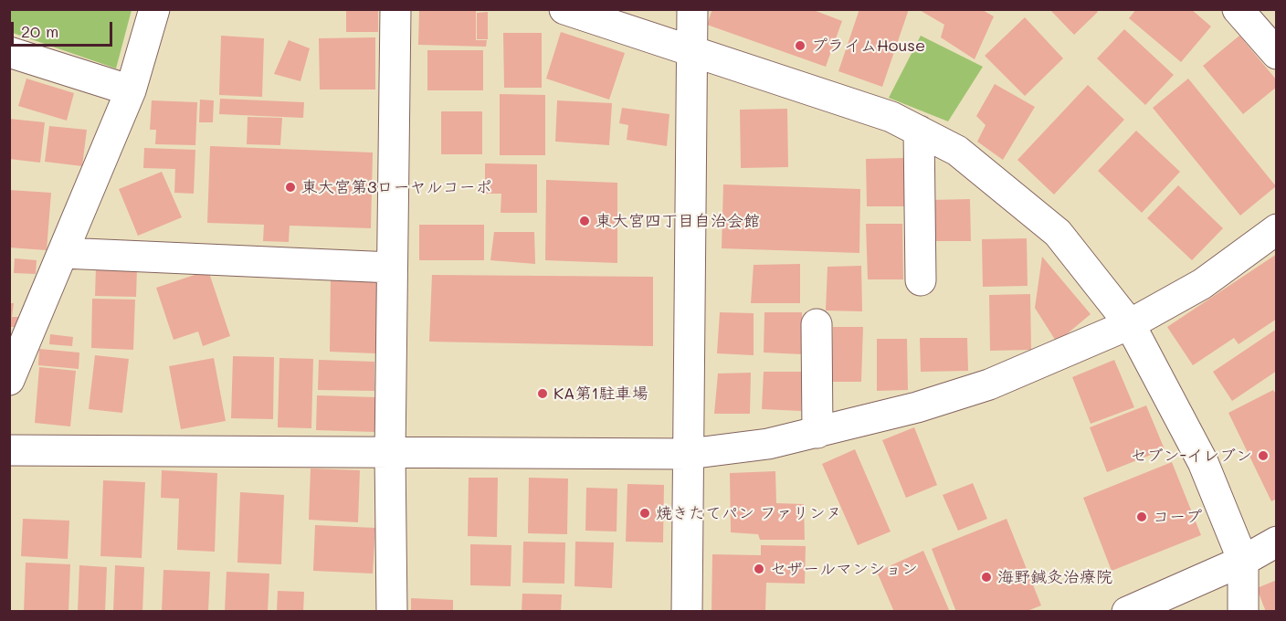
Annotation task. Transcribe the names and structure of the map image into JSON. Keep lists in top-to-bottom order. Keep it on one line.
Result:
{"places":["プライムHouse","東大宮第3ローヤルコーポ","東大宮四丁目自治会館","KA第1駐車場","セブン-イレブン","焼きたてパン ファリンヌ","コープ","セザールマンション","海野鍼灸治療院"],"scale_bar":"20 m"}
